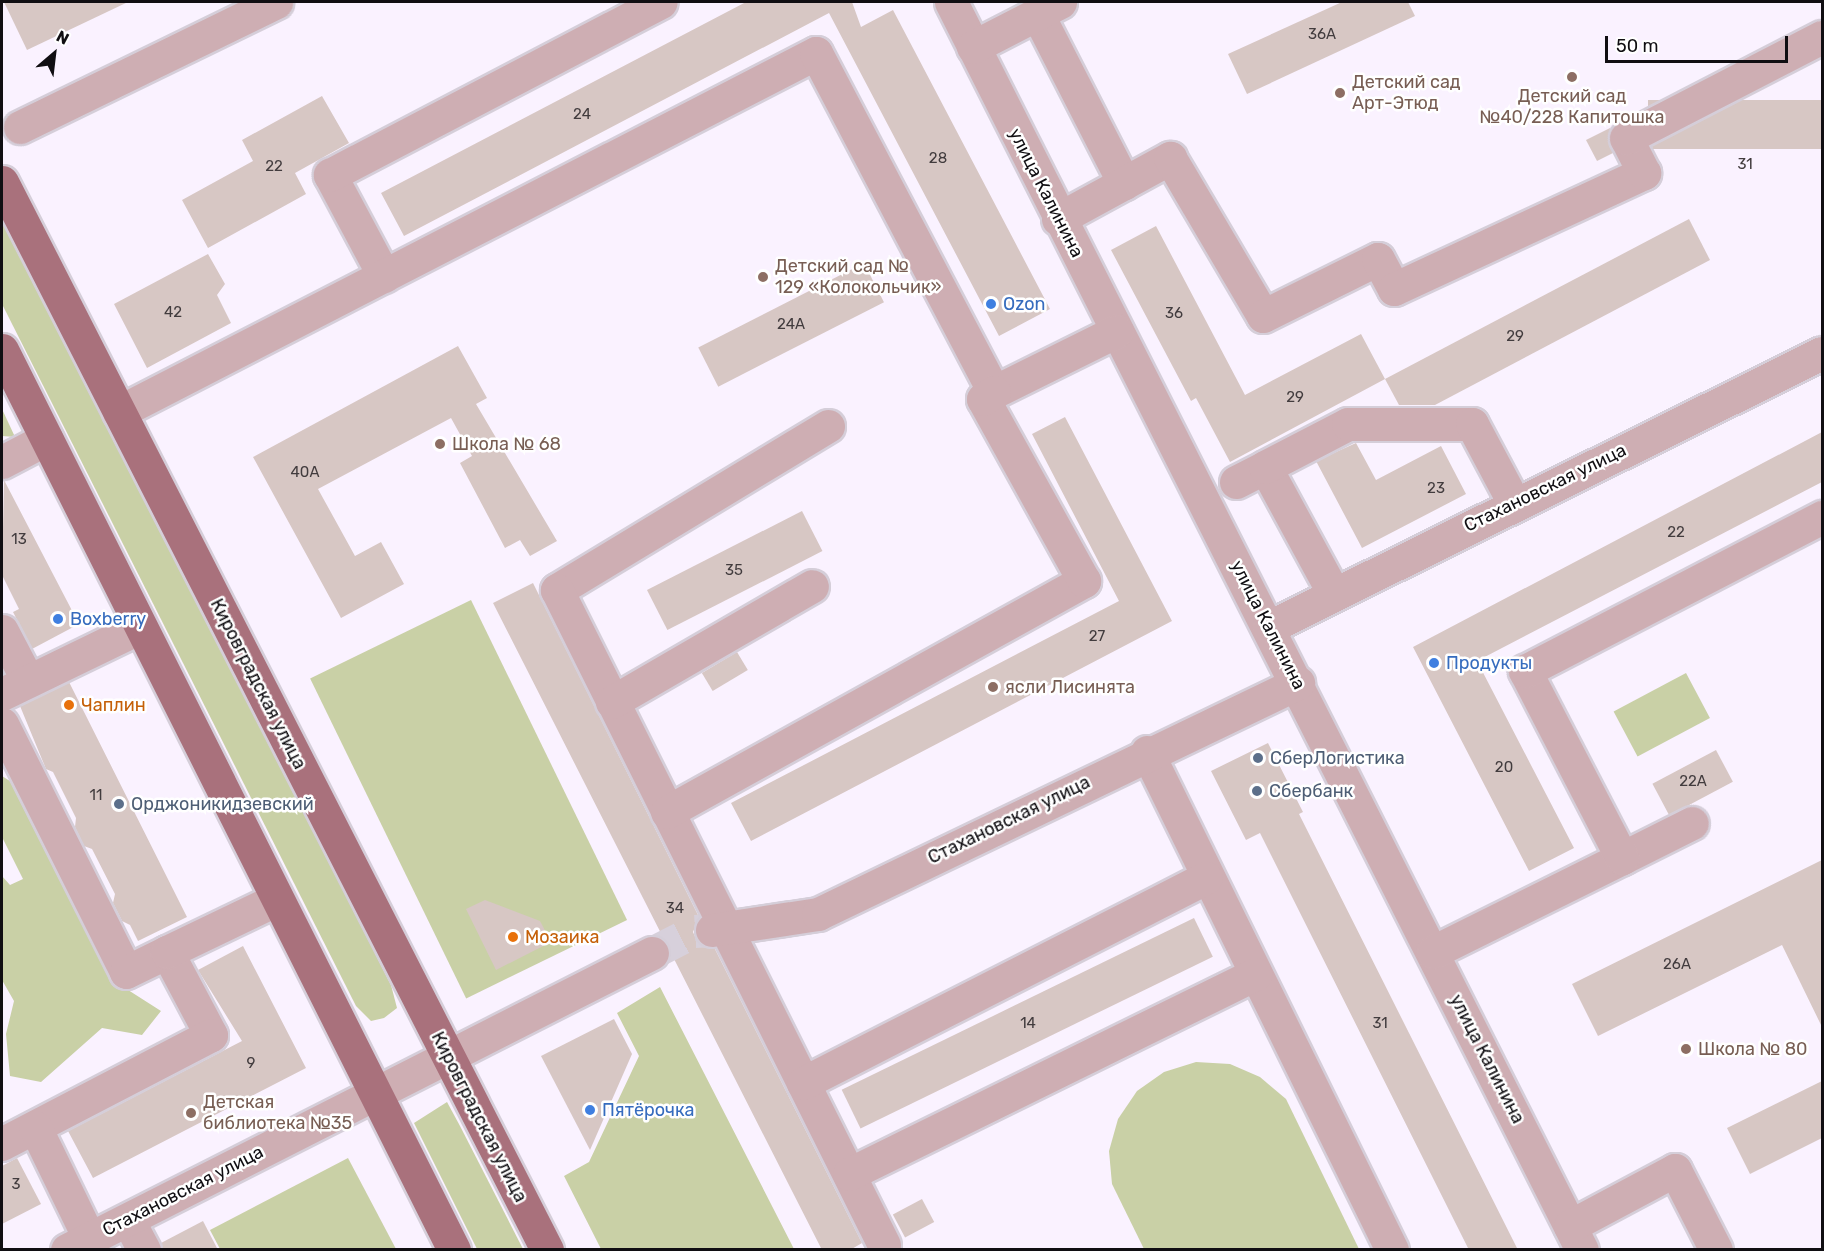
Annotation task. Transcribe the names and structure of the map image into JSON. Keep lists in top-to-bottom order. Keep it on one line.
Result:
{"streets":{"main road":["Кировградская улица"],"street":["улица Калинина","Стахановская улица"]},"crossings":[["улица Калинина","Стахановская улица"],["Стахановская улица","Кировградская улица"]],"places":["Детский сад №40/228 Капитошка","Детский сад Арт-Этюд","Детский сад № 129 «Колокольчик»","Ozon","Школа № 68","Boxberry","Продукты","ясли Лисинята","Чаплин","СберЛогистика","Сбербанк","Орджоникидзевский","Мозаика","Школа № 80","Пятёрочка","Детская библиотека №35"],"house_numbers":["36А","24","28","31","22","42","36","24А","29","29","40А","23","22","13","35","27","20","22А","11","34","26А","14","31","9","3"],"scale_bar":"50 m","north":"top right"}
